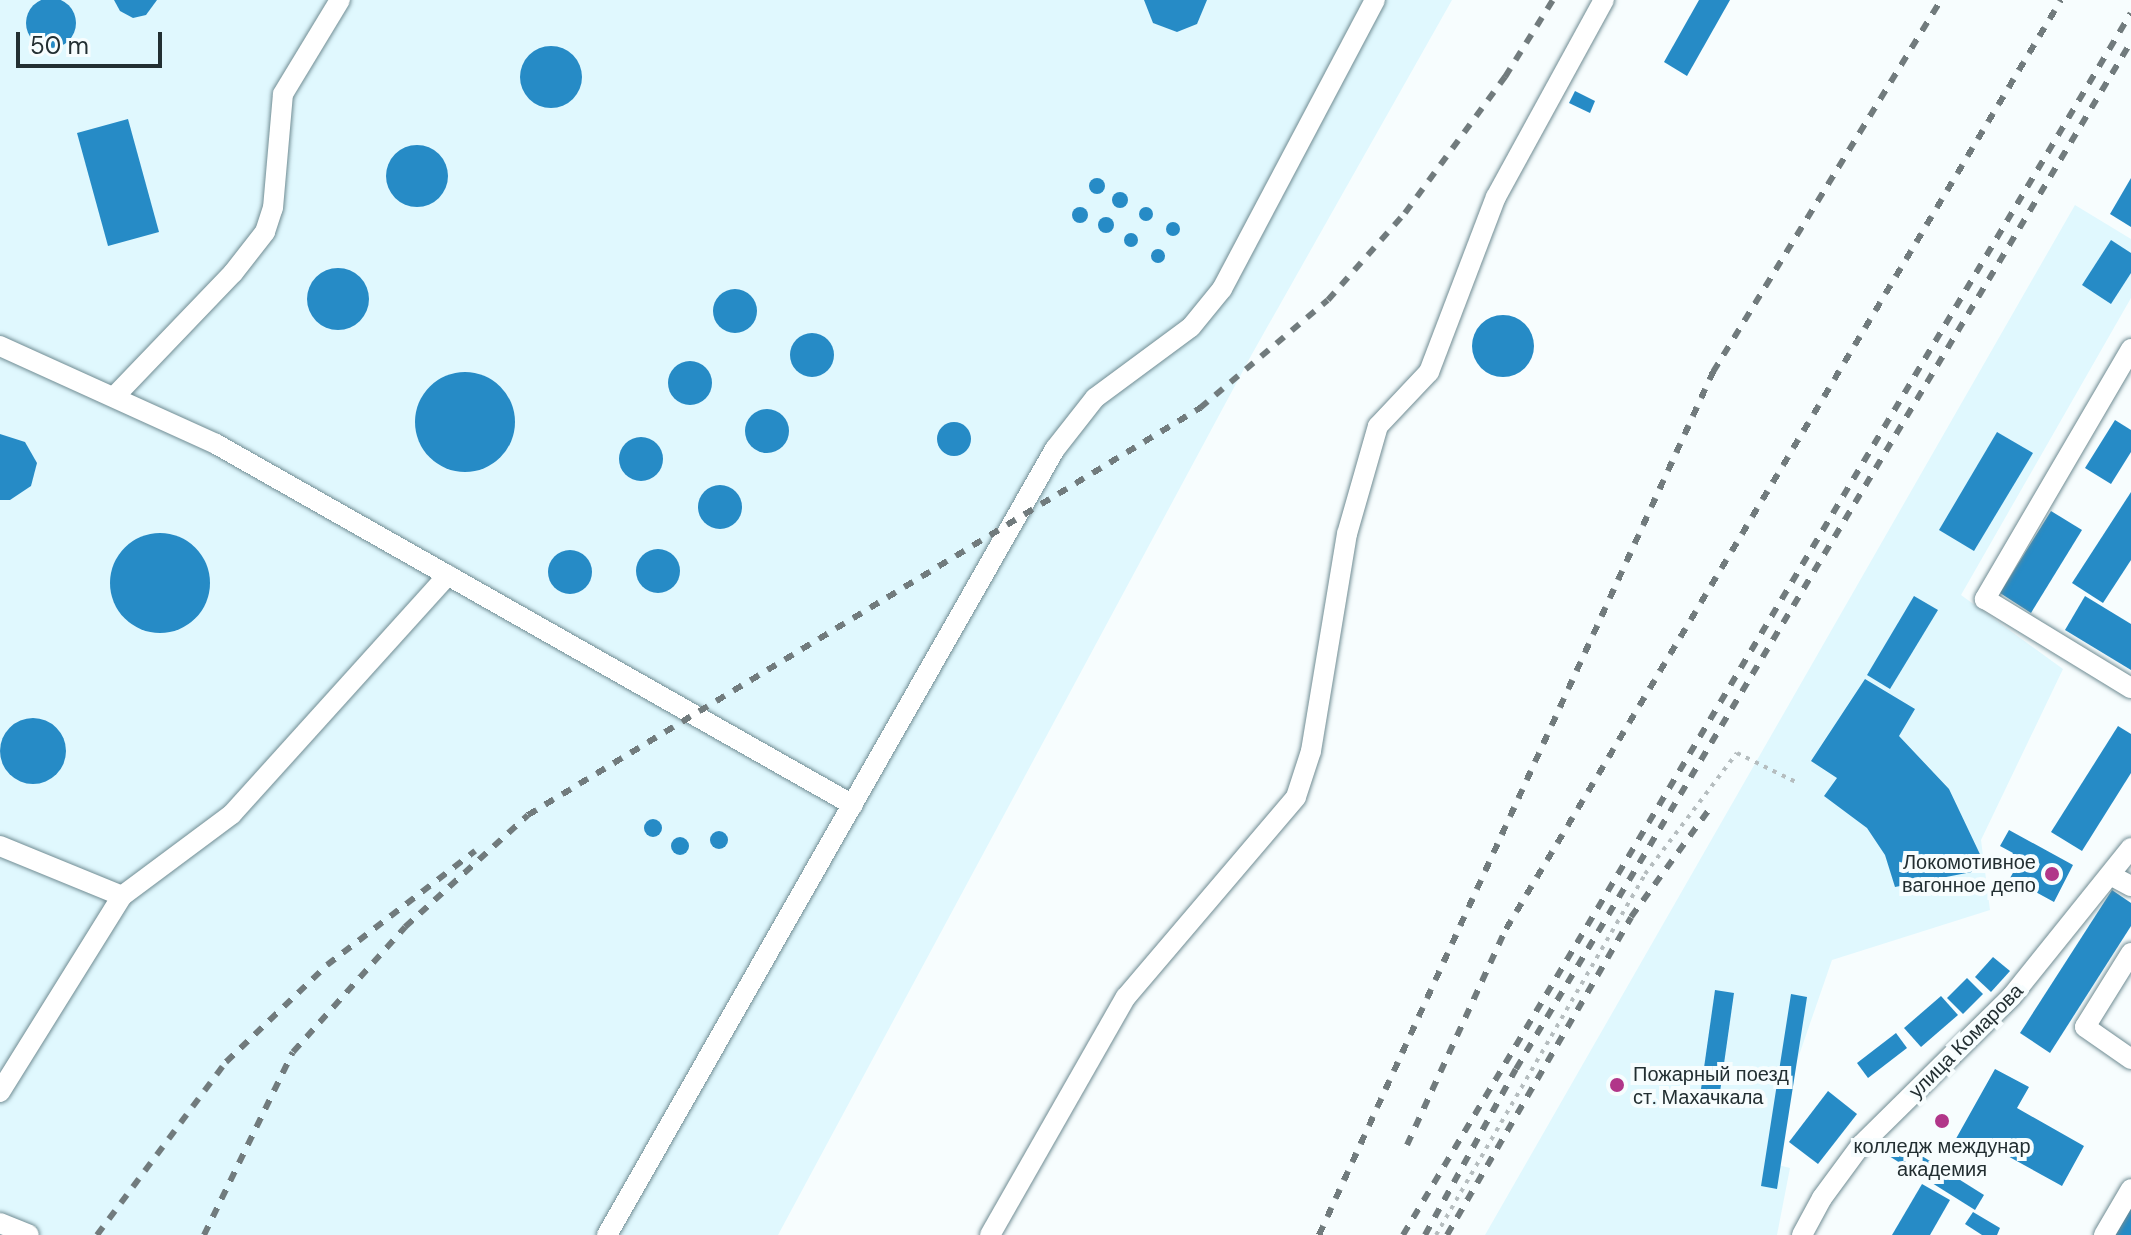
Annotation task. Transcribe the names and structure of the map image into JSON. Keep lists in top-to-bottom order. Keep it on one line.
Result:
{"streets":{"street":["улица Комарова"]},"places":["Локомотивное вагонное депо","Пожарный поезд ст. Махачкала","колледж междунар академия"],"scale_bar":"50 m"}
